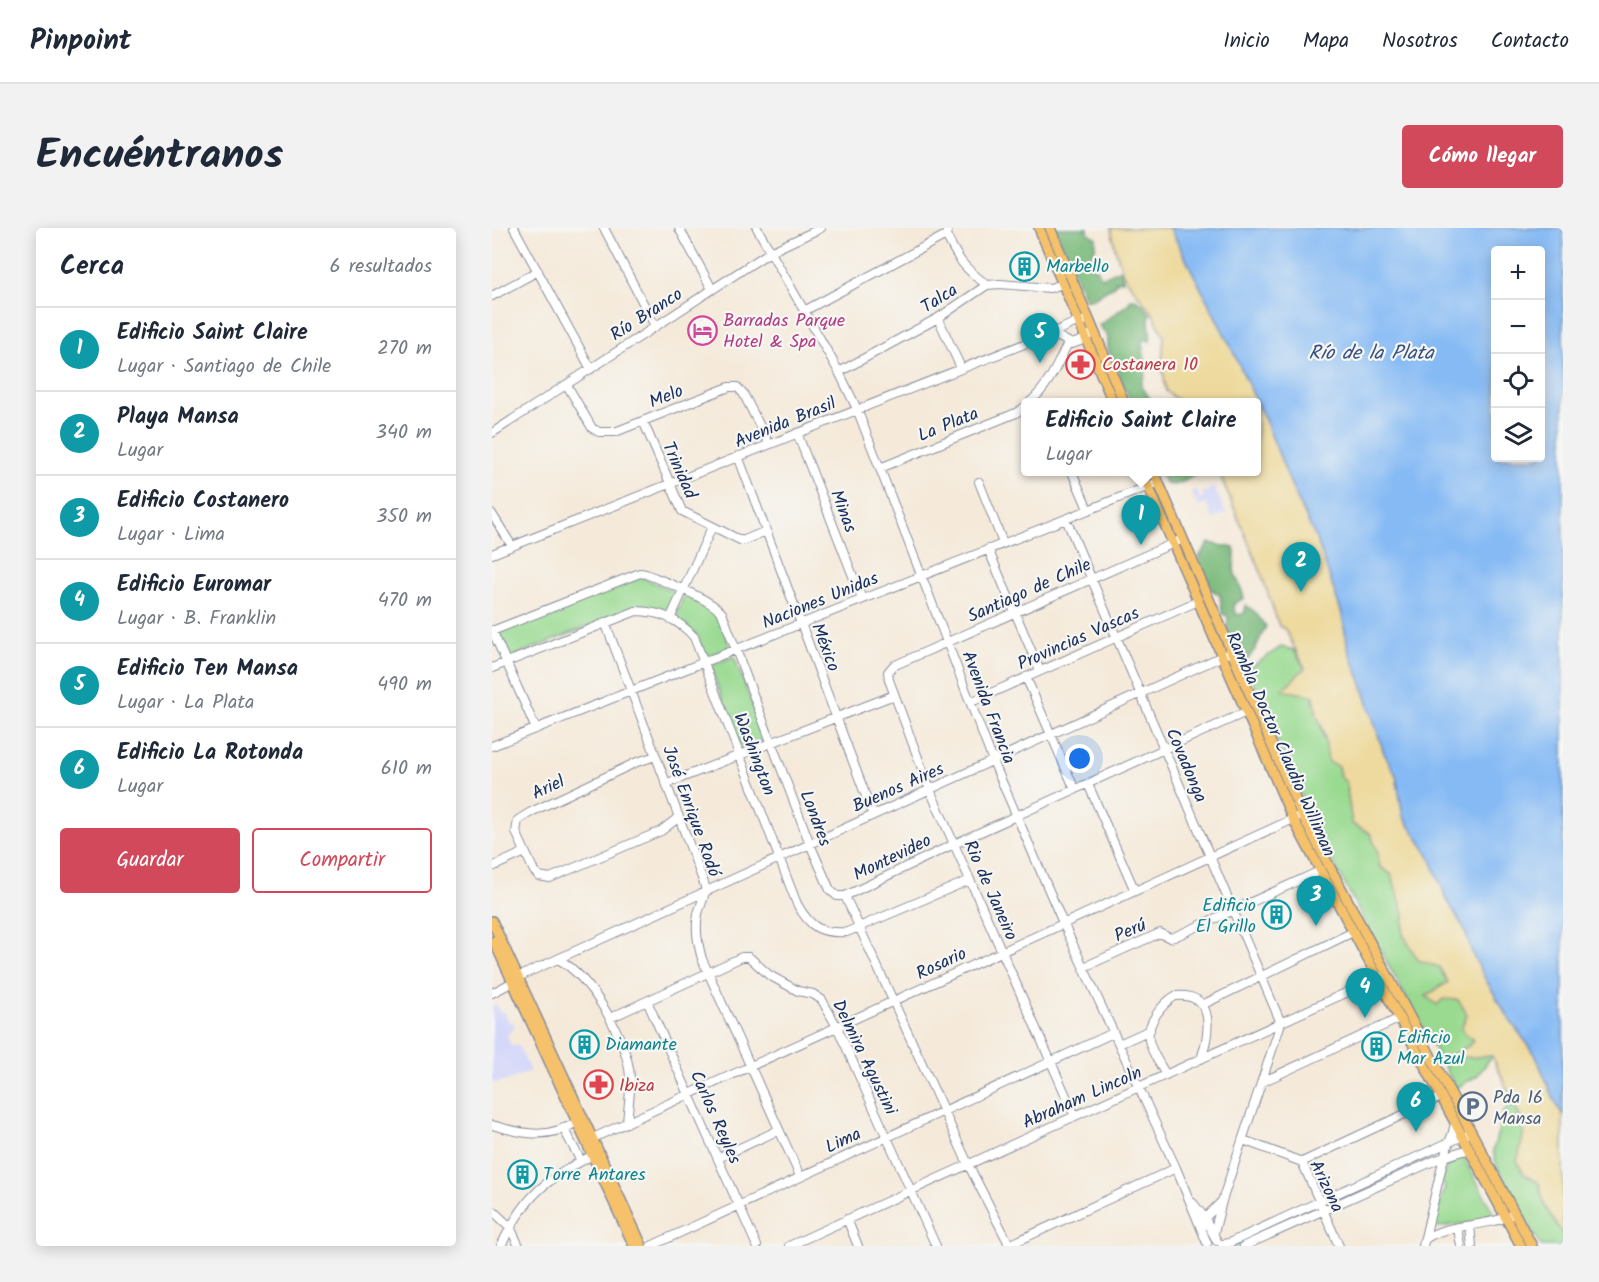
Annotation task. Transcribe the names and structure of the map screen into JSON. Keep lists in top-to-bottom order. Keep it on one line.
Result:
{"streets":{"main road":["Rambla Doctor Claudio Williman"],"street":["Talca","Río Branco","Melo","Avenida Brasil","La Plata","Trinidad","Minas","Santiago de Chile","Naciones Unidas","Provincias Vascas","México","Avenida Francia","Washington","Covadonga","Ariel","Buenos Aires","José Enrique Rodó","Londres","Montevideo","Rio de Janeiro","Perú","Rosario","Delmira Agustini","Abraham Lincoln","Carlos Reyles","Lima","Arizona"]},"crossings":[["Talca","Avenida Francia"],["Río Branco","Melo"],["Río Branco","Avenida Francia"],["Melo","Avenida Brasil"],["Melo","Trinidad"],["Avenida Brasil","Trinidad"],["Avenida Brasil","Minas"],["Avenida Brasil","México"],["Avenida Brasil","Avenida Francia"],["La Plata","Avenida Francia"],["Trinidad","México"],["Minas","Naciones Unidas"],["Santiago de Chile","Avenida Francia"],["Santiago de Chile","Rambla Doctor Claudio Williman"],["Santiago de Chile","Covadonga"],["Santiago de Chile","Rio de Janeiro"],["Naciones Unidas","México"],["Naciones Unidas","Avenida Francia"],["Naciones Unidas","Rambla Doctor Claudio Williman"],["Naciones Unidas","Washington"],["Naciones Unidas","Covadonga"],["Naciones Unidas","José Enrique Rodó"],["Naciones Unidas","Londres"],["Provincias Vascas","Avenida Francia"],["Provincias Vascas","Rambla Doctor Claudio Williman"],["Provincias Vascas","Covadonga"],["México","Buenos Aires"],["Avenida Francia","Buenos Aires"],["Avenida Francia","Montevideo"],["Avenida Francia","Perú"],["Avenida Francia","Rosario"],["Avenida Francia","Abraham Lincoln"],["Avenida Francia","Lima"],["Rambla Doctor Claudio Williman","Buenos Aires"],["Rambla Doctor Claudio Williman","Montevideo"],["Rambla Doctor Claudio Williman","Perú"],["Rambla Doctor Claudio Williman","Rosario"],["Rambla Doctor Claudio Williman","Abraham Lincoln"],["Washington","Buenos Aires"],["Washington","José Enrique Rodó"],["Washington","Londres"],["Washington","Rio de Janeiro"],["Covadonga","Buenos Aires"],["Covadonga","Montevideo"],["Covadonga","Perú"],["Covadonga","Rosario"],["Covadonga","Abraham Lincoln"],["Ariel","José Enrique Rodó"],["Buenos Aires","José Enrique Rodó"],["Buenos Aires","Londres"],["Buenos Aires","Rio de Janeiro"],["José Enrique Rodó","Rosario"],["José Enrique Rodó","Delmira Agustini"],["José Enrique Rodó","Lima"],["Londres","Montevideo"],["Londres","Rosario"],["Londres","Abraham Lincoln"],["Londres","Lima"],["Montevideo","Rio de Janeiro"],["Rio de Janeiro","Rosario"],["Rio de Janeiro","Abraham Lincoln"],["Rio de Janeiro","Lima"],["Rosario","Delmira Agustini"],["Rosario","Carlos Reyles"],["Delmira Agustini","Abraham Lincoln"],["Delmira Agustini","Carlos Reyles"],["Delmira Agustini","Lima"],["Carlos Reyles","Lima"]],"water":["Río de la Plata"],"places":{"building":["Marbello","Edificio El Grillo","Diamante","Edificio Mar Azul","Torre Antares"],"hotel":["Barradas Parque Hotel & Spa"],"pharmacy":["Costanera 10","Ibiza"],"parking":["Pda 16 Mansa"]},"page":{"header":"Pinpoint","nav":["Inicio","Mapa","Nosotros","Contacto"],"title":"Encuéntranos","buttons":["Cómo llegar",["Guardar","Compartir"]],"heading":["Cerca","6 resultados"],"map_buttons":["+","−"],"list":[{"mark":"1","name":"Edificio Saint Claire","note":"Lugar · Santiago de Chile","value":"270 m"},{"mark":"2","name":"Playa Mansa","note":"Lugar","value":"340 m"},{"mark":"3","name":"Edificio Costanero","note":"Lugar · Lima","value":"350 m"},{"mark":"4","name":"Edificio Euromar","note":"Lugar · B. Franklin","value":"470 m"},{"mark":"5","name":"Edificio Ten Mansa","note":"Lugar · La Plata","value":"490 m"},{"mark":"6","name":"Edificio La Rotonda","note":"Lugar","value":"610 m"}],"pins":["5","1","2","3","4","6"],"popup":["Edificio Saint Claire","Lugar"]}}
